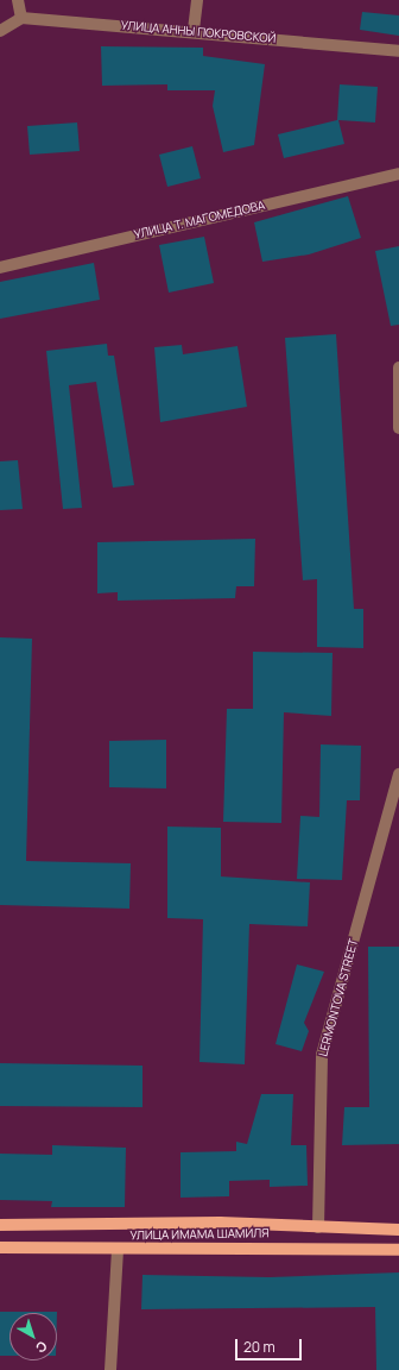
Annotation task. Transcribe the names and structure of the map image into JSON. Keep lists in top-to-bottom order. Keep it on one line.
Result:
{"streets":{"main road":["УЛИЦА ИМАМА ШАМИЛЯ"],"street":["УЛИЦА АННЫ ПОКРОВСКОЙ","УЛИЦА Т. МАГОМЕДОВА","LERMONTOVA STREET"]},"crossings":[["LERMONTOVA STREET","УЛИЦА ИМАМА ШАМИЛЯ"]],"scale_bar":"20 m","north":"bottom right"}
